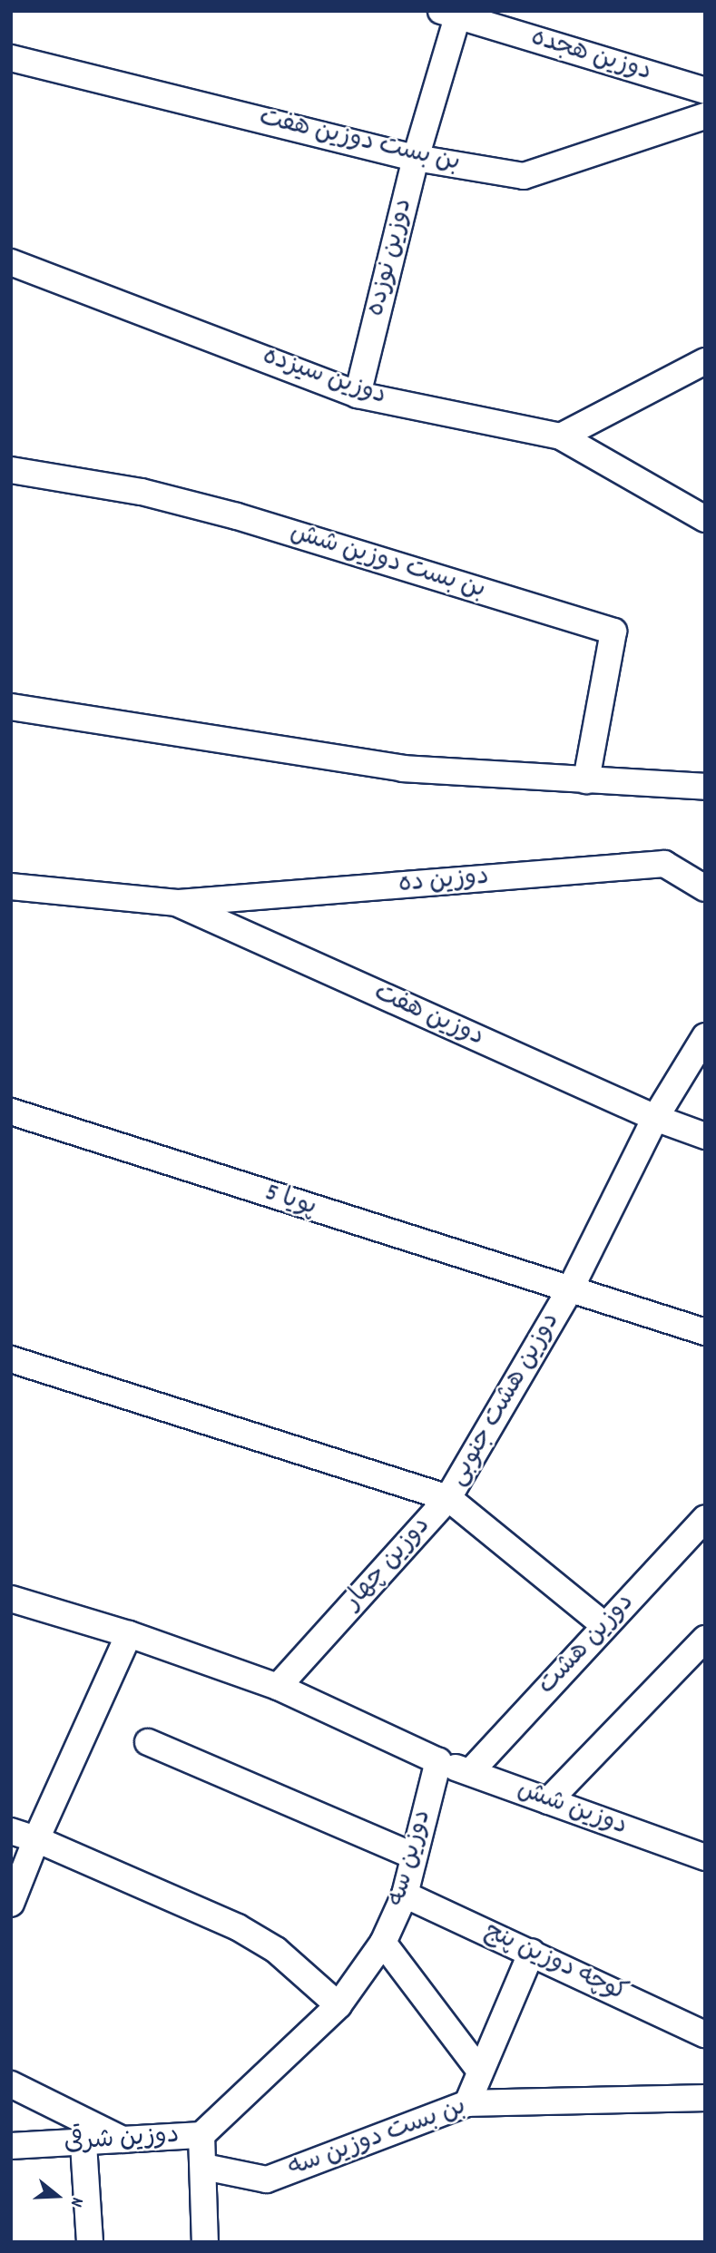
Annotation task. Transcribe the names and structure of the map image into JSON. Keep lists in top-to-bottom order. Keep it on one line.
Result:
{"streets":{"street":["دوزین هجده","بن بست دوزین هفت","دوزین نوزده","دوزین سیزده","بن بست دوزین شش","دوزین ده","دوزین هفت","پویا 5","دوزین هشت جنوبی","دوزین چهار","دوزین هشت","دوزین شش","دوزین سه","کوچه دوزین پنج","بن بست دوزین سه","دوزین شرقی"]},"crossings":[["دوزین هجده","دوزین نوزده"],["بن بست دوزین هفت","دوزین نوزده"],["دوزین نوزده","دوزین سیزده"],["دوزین ده","دوزین هفت"],["پویا 5","دوزین هشت جنوبی"],["دوزین هشت جنوبی","دوزین چهار"],["دوزین هشت جنوبی","دوزین هشت"],["دوزین هشت","دوزین شش"],["دوزین شش","دوزین سه"],["دوزین سه","کوچه دوزین پنج"],["دوزین سه","دوزین شرقی"],["بن بست دوزین سه","دوزین شرقی"]],"north":"right"}
